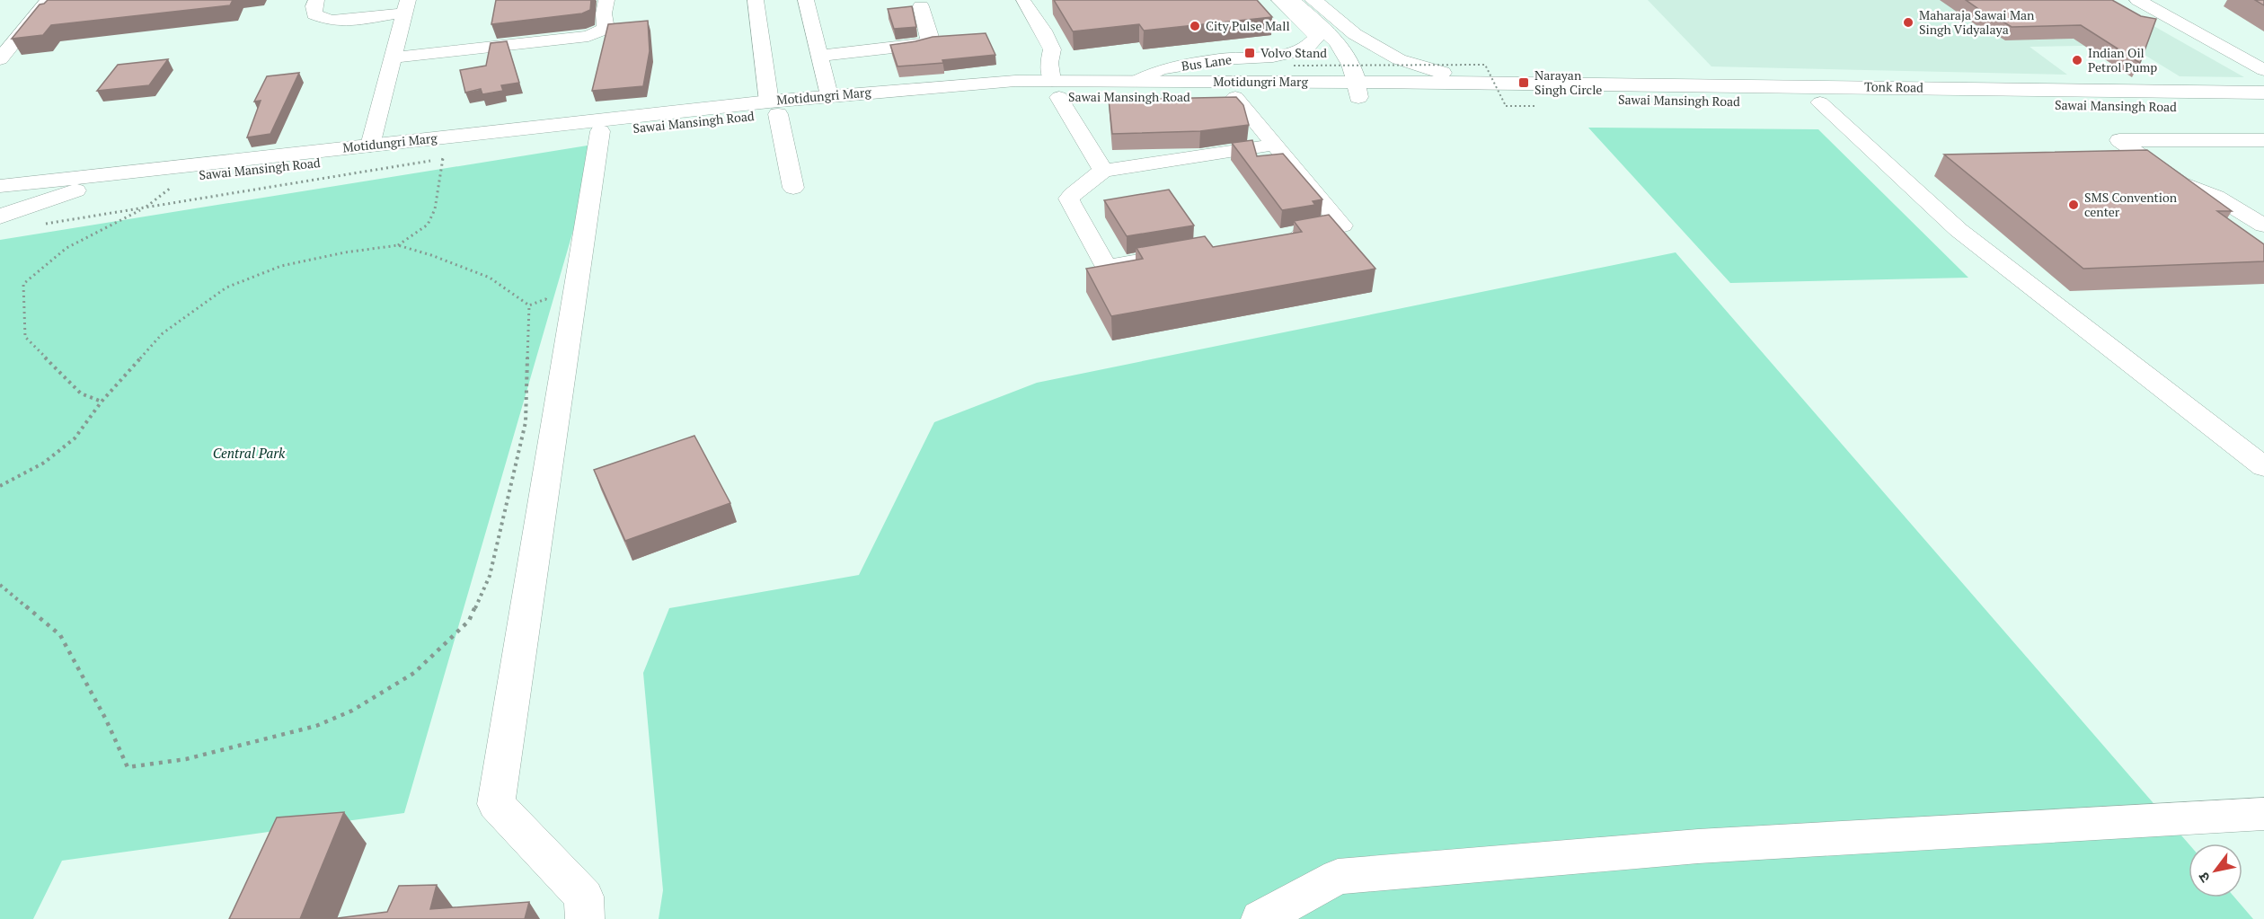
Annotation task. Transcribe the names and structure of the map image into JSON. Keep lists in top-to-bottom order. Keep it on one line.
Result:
{"streets":{"main road":["Motidungri Marg","Tonk Road","Sawai Mansingh Road"],"street":["Bus Lane"]},"crossings":[["Bus Lane","Motidungri Marg"],["Motidungri Marg","Sawai Mansingh Road"]],"parks":["Central Park"],"places":{"other":["Maharaja Sawai Man Singh Vidyalaya","City Pulse Mall","Indian Oil Petrol Pump","SMS Convention center"],"transit":["Volvo Stand","Narayan Singh Circle"]},"north":"bottom left"}
